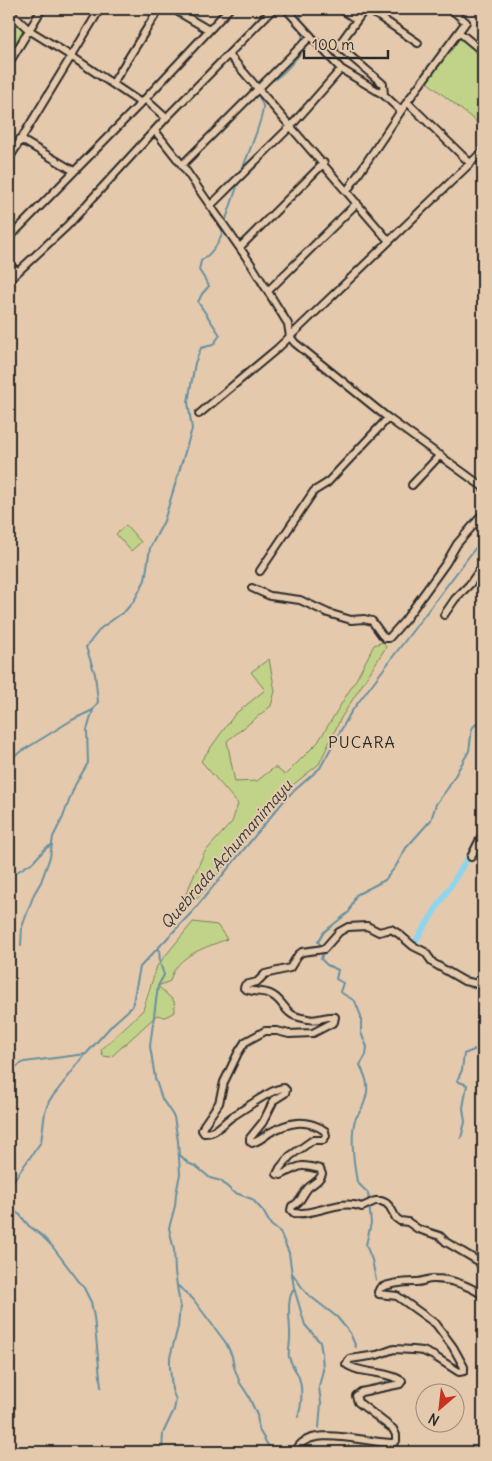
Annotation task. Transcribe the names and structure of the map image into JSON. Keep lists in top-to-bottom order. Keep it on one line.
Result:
{"districts":["PUCARA"],"water":["Quebrada Achumanimayu"],"scale_bar":"100 m","north":"bottom left"}
